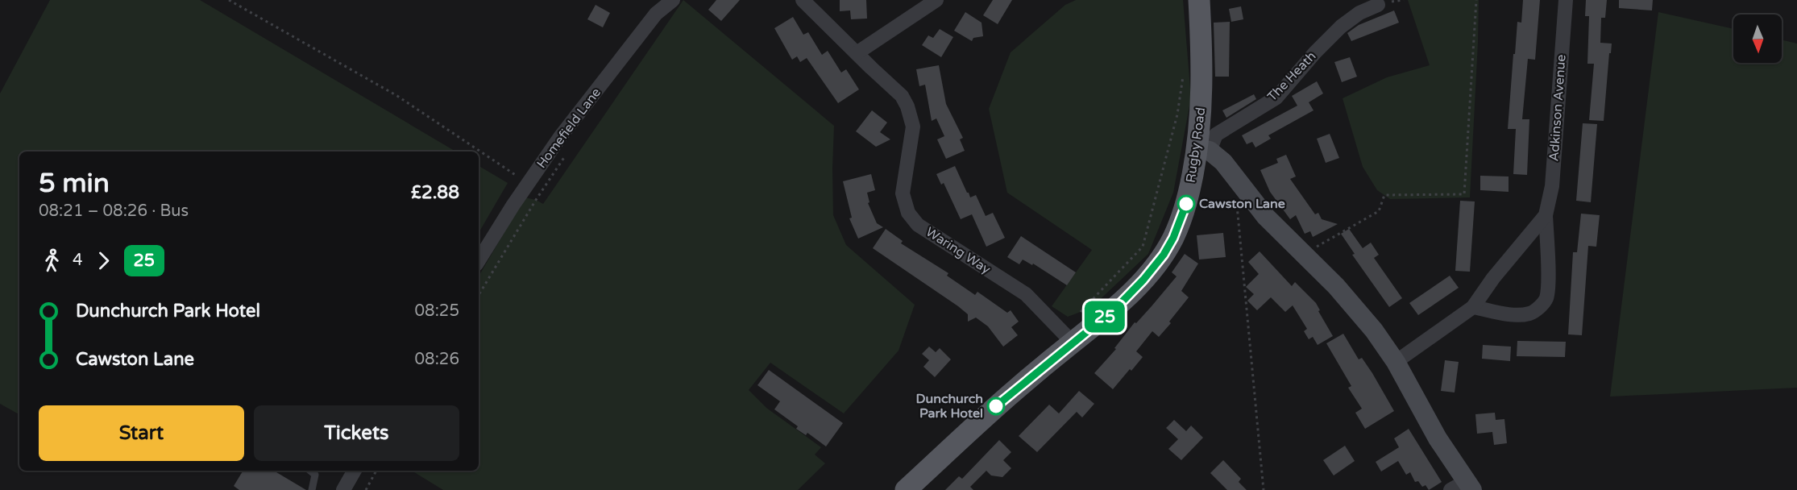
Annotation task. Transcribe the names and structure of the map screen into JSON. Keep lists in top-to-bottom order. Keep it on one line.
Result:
{"streets":{"main road":["Rugby Road"],"street":["The Heath","Adkinson Avenue","Homefield Lane","Waring Way"]},"crossings":[["The Heath","Rugby Road"],["Rugby Road","Waring Way"]],"places":["Cawston Lane","Dunchurch Park Hotel"],"lines":["bus line 25"],"north":"bottom","page":{"on_map":"25","heading":["5 min","08:21 – 08:26 · Bus","£2.88"],"legs":["4","25"],"list":[{"name":"Dunchurch Park Hotel","value":"08:25"},{"name":"Cawston Lane","value":"08:26"}],"buttons":["Start","Tickets"]}}
